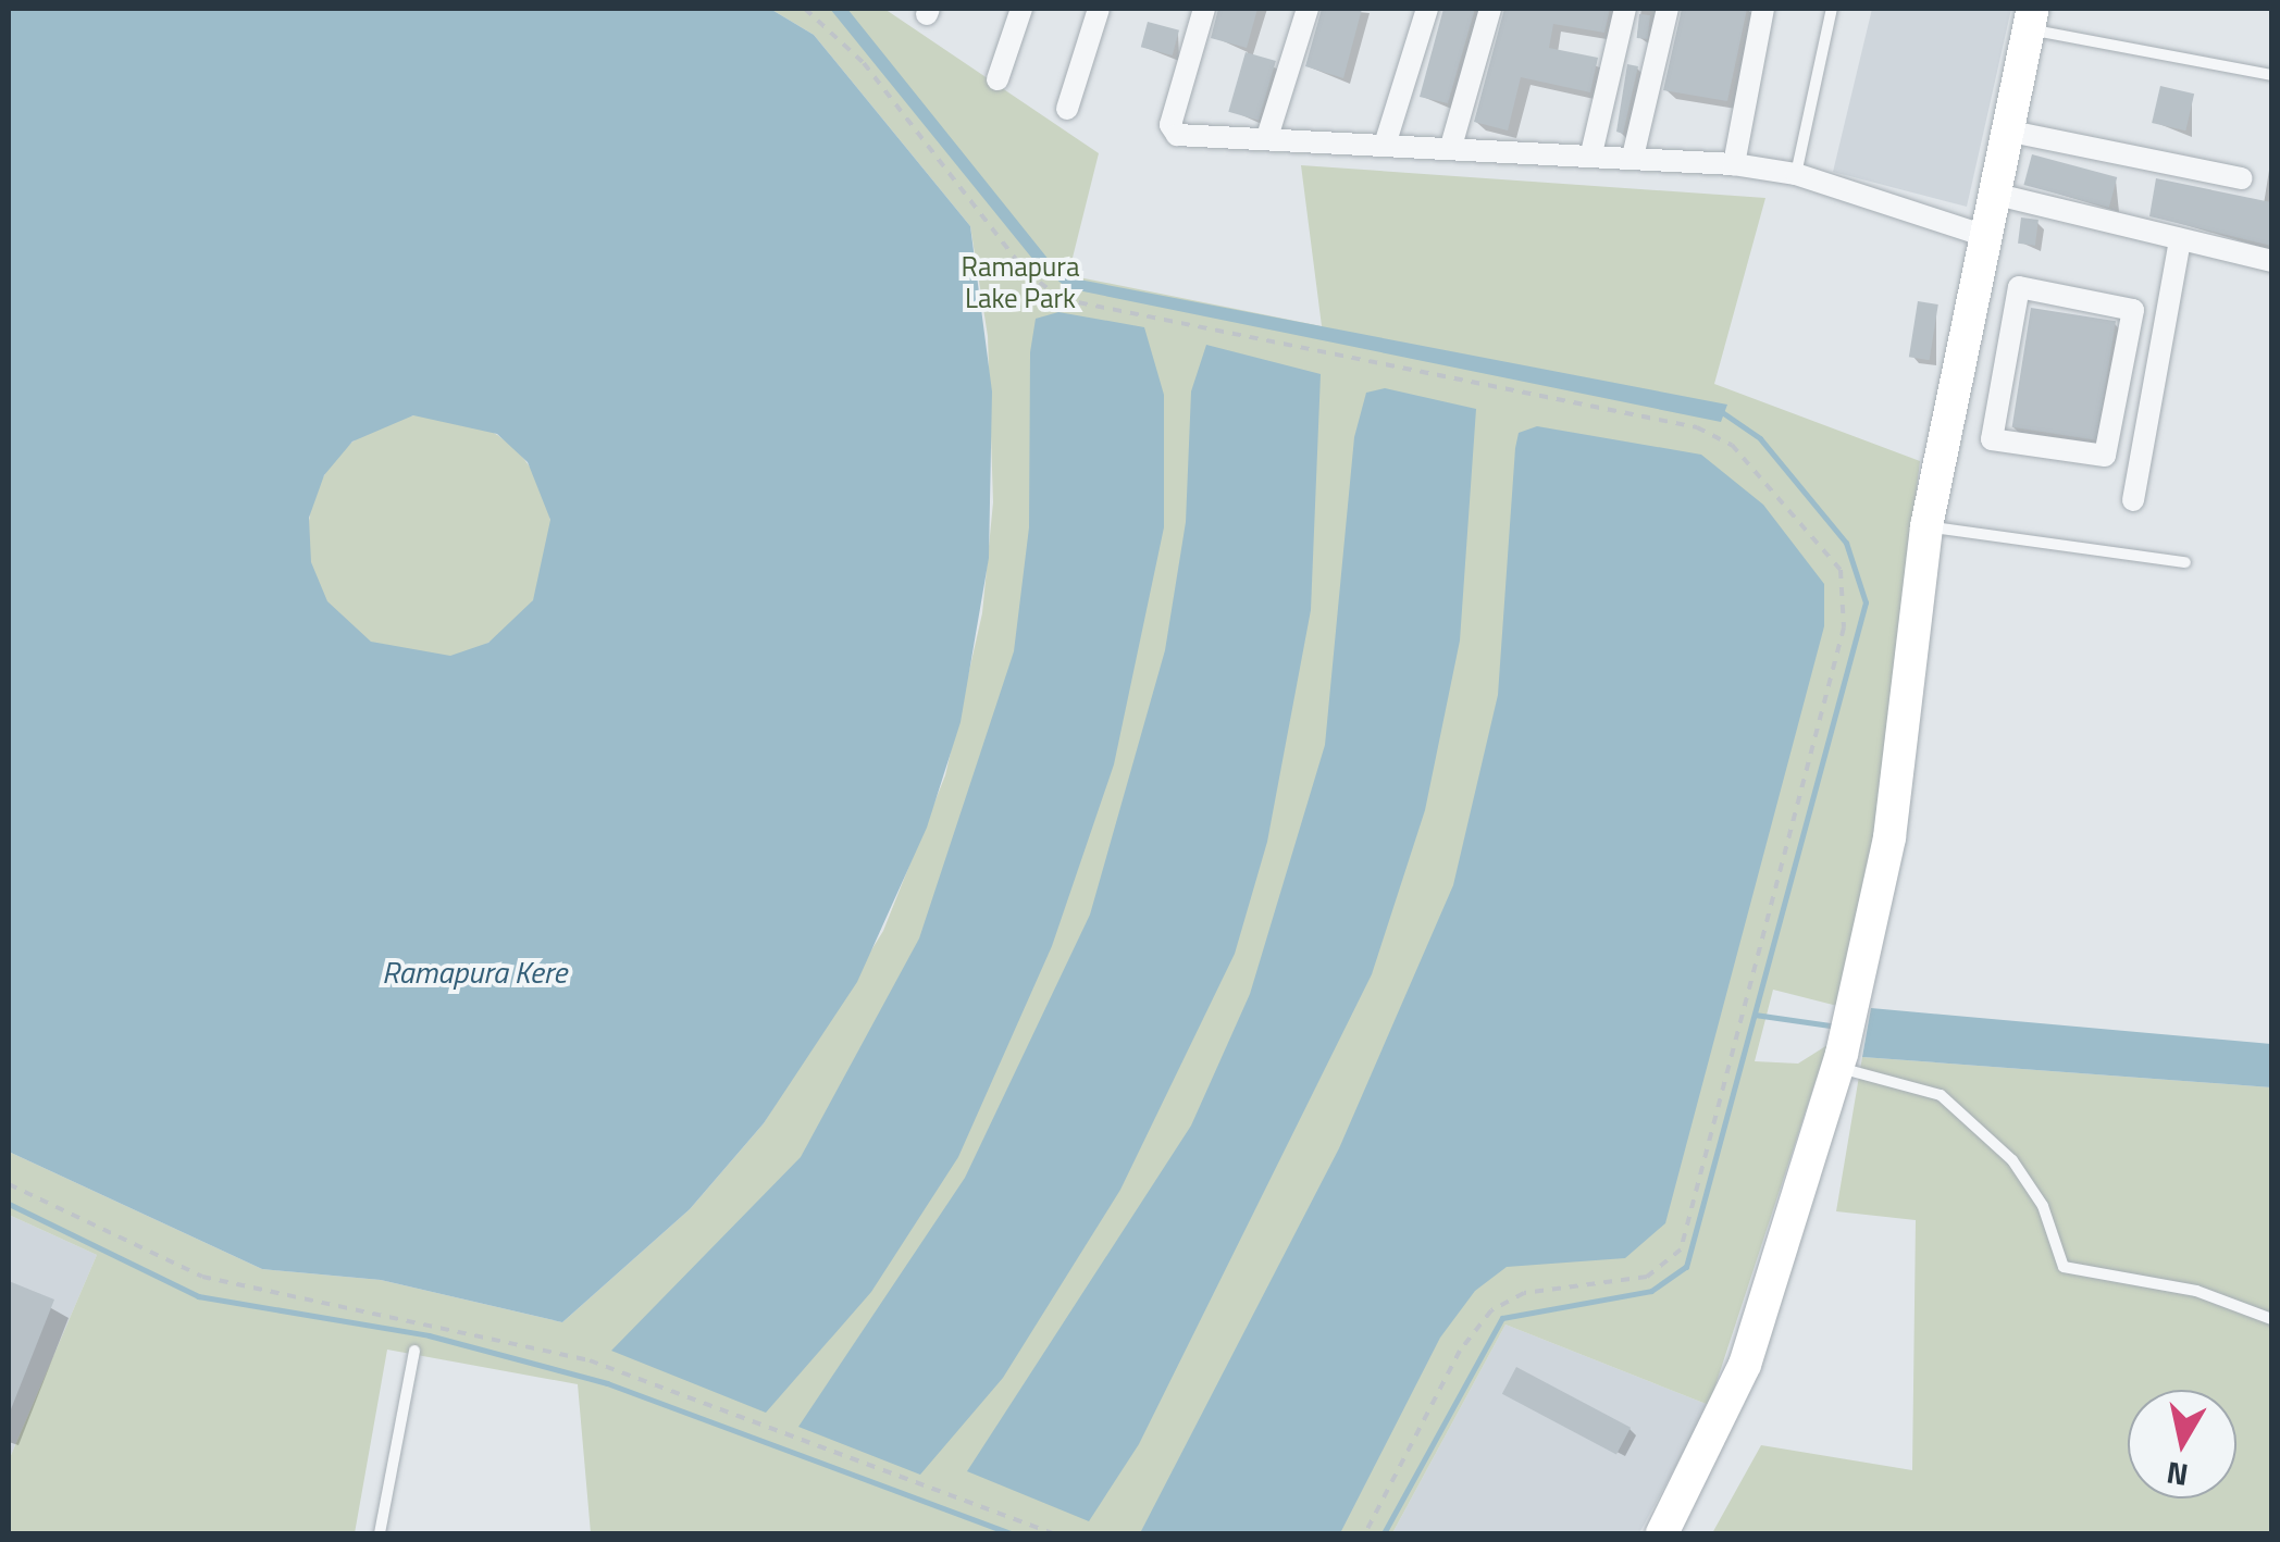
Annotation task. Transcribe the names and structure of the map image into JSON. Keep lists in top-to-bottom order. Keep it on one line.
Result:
{"water":["Ramapura Kere"],"parks":["Ramapura Lake Park"],"north":"bottom"}
